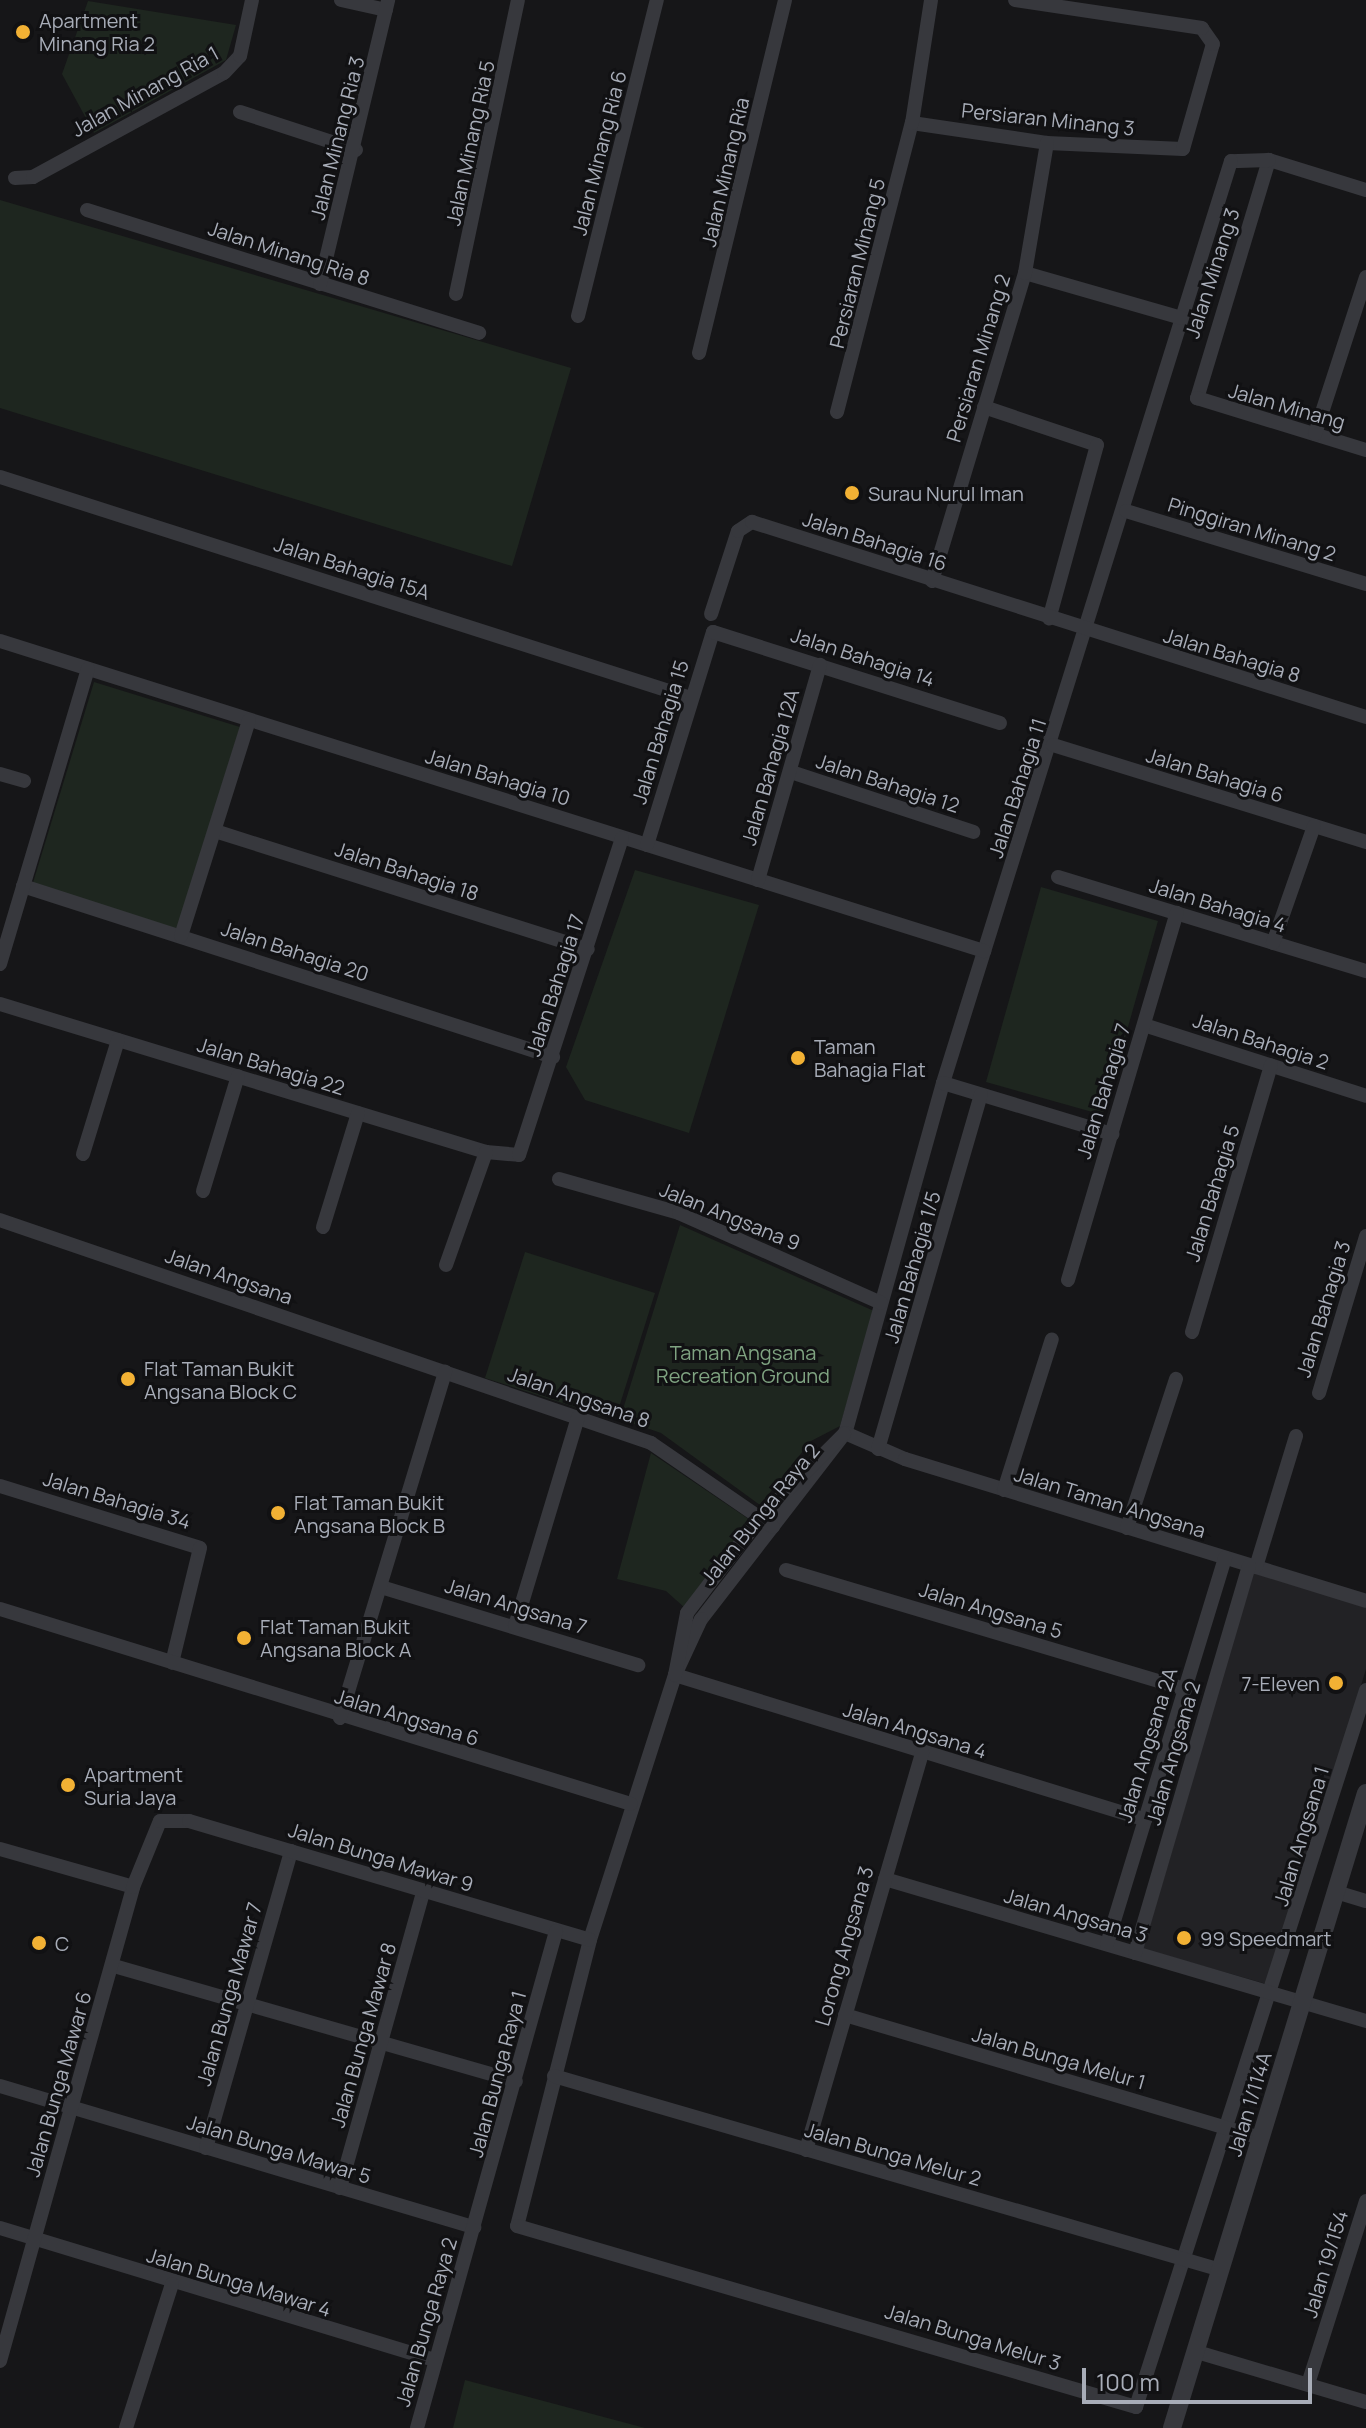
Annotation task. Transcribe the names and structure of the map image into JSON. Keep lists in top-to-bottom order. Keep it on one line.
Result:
{"streets":{"street":["Jalan Minang Ria 1","Persiaran Minang 3","Jalan Minang Ria 3","Jalan Minang Ria 5","Jalan Minang Ria 6","Jalan Minang Ria","Jalan Minang Ria 8","Persiaran Minang 5","Jalan Minang 3","Persiaran Minang 2","Jalan Minang","Pinggiran Minang 2","Jalan Bahagia 16","Jalan Bahagia 15A","Jalan Bahagia 8","Jalan Bahagia 14","Jalan Bahagia 15","Jalan Bahagia 12A","Jalan Bahagia 6","Jalan Bahagia 10","Jalan Bahagia 12","Jalan Bahagia 11","Jalan Bahagia 18","Jalan Bahagia 4","Jalan Bahagia 20","Jalan Bahagia 17","Jalan Bahagia 2","Jalan Bahagia 22","Jalan Bahagia 7","Jalan Bahagia 5","Jalan Angsana 9","Jalan Bahagia 1/5","Jalan Angsana","Jalan Bahagia 3","Jalan Angsana 8","Jalan Bahagia 34","Jalan Taman Angsana","Jalan Bunga Raya 2","Jalan Angsana 7","Jalan Angsana 5","Jalan Angsana 6","Jalan Angsana 4","Jalan Angsana 2A","Jalan Angsana 2","Jalan Angsana 1","Jalan Bunga Mawar 9","Jalan Angsana 3","Lorong Angsana 3","Jalan Bunga Mawar 7","Jalan Bunga Mawar 8","Jalan Bunga Melur 1","Jalan Bunga Raya 1","Jalan Bunga Mawar 6","Jalan 1/114A","Jalan Bunga Mawar 5","Jalan Bunga Melur 2","Jalan 19/154","Jalan Bunga Mawar 4","Jalan Bunga Melur 3"]},"crossings":[["Persiaran Minang 3","Persiaran Minang 5"],["Persiaran Minang 3","Persiaran Minang 2"],["Jalan Minang Ria 3","Jalan Minang Ria 8"],["Jalan Minang 3","Jalan Minang"],["Jalan Minang 3","Jalan Bahagia 11"],["Persiaran Minang 2","Jalan Bahagia 16"],["Pinggiran Minang 2","Jalan Bahagia 11"],["Jalan Bahagia 16","Jalan Bahagia 8"],["Jalan Bahagia 16","Jalan Bahagia 11"],["Jalan Bahagia 15A","Jalan Bahagia 15"],["Jalan Bahagia 8","Jalan Bahagia 11"],["Jalan Bahagia 14","Jalan Bahagia 15"],["Jalan Bahagia 14","Jalan Bahagia 12A"],["Jalan Bahagia 15","Jalan Bahagia 10"],["Jalan Bahagia 12A","Jalan Bahagia 10"],["Jalan Bahagia 12A","Jalan Bahagia 12"],["Jalan Bahagia 6","Jalan Bahagia 11"],["Jalan Bahagia 10","Jalan Bahagia 11"],["Jalan Bahagia 10","Jalan Bahagia 17"],["Jalan Bahagia 11","Jalan Angsana 9"],["Jalan Bahagia 11","Jalan Taman Angsana"],["Jalan Bahagia 11","Jalan Bunga Raya 2"],["Jalan Bahagia 18","Jalan Bahagia 17"],["Jalan Bahagia 4","Jalan Bahagia 7"],["Jalan Bahagia 20","Jalan Bahagia 17"],["Jalan Bahagia 17","Jalan Bahagia 22"],["Jalan Bahagia 2","Jalan Bahagia 7"],["Jalan Bahagia 2","Jalan Bahagia 5"],["Jalan Bahagia 1/5","Jalan Taman Angsana"],["Jalan Angsana","Jalan Angsana 8"],["Jalan Angsana 8","Jalan Bunga Raya 2"],["Jalan Bahagia 34","Jalan Angsana 6"],["Jalan Taman Angsana","Jalan Bunga Raya 2"],["Jalan Taman Angsana","Jalan Angsana 2A"],["Jalan Taman Angsana","Jalan Angsana 2"],["Jalan Bunga Raya 2","Jalan Angsana 6"],["Jalan Bunga Raya 2","Jalan Angsana 4"],["Jalan Bunga Raya 2","Jalan Bunga Mawar 9"],["Jalan Bunga Raya 2","Jalan Bunga Raya 1"],["Jalan Bunga Raya 2","Jalan Bunga Mawar 5"],["Jalan Bunga Raya 2","Jalan Bunga Melur 2"],["Jalan Bunga Raya 2","Jalan Bunga Mawar 4"],["Jalan Bunga Raya 2","Jalan Bunga Melur 3"],["Jalan Angsana 5","Jalan Angsana 2A"],["Jalan Angsana 4","Jalan Angsana 2A"],["Jalan Angsana 4","Lorong Angsana 3"],["Jalan Angsana 2A","Jalan Angsana 3"],["Jalan Angsana 2","Jalan Angsana 3"],["Jalan Angsana 1","Jalan Angsana 3"],["Jalan Angsana 1","Jalan Bunga Melur 3"],["Jalan Bunga Mawar 9","Jalan Bunga Mawar 7"],["Jalan Bunga Mawar 9","Jalan Bunga Mawar 8"],["Jalan Bunga Mawar 9","Jalan Bunga Raya 1"],["Jalan Bunga Mawar 9","Jalan Bunga Mawar 6"],["Jalan Angsana 3","Lorong Angsana 3"],["Jalan Angsana 3","Jalan 1/114A"],["Jalan Angsana 3","Jalan Bunga Melur 3"],["Lorong Angsana 3","Jalan Bunga Melur 1"],["Lorong Angsana 3","Jalan Bunga Melur 2"],["Jalan Bunga Mawar 7","Jalan Bunga Mawar 5"],["Jalan Bunga Mawar 8","Jalan Bunga Mawar 5"],["Jalan Bunga Melur 1","Jalan 1/114A"],["Jalan Bunga Melur 1","Jalan Bunga Melur 3"],["Jalan Bunga Raya 1","Jalan Bunga Mawar 5"],["Jalan Bunga Mawar 6","Jalan Bunga Mawar 5"],["Jalan Bunga Mawar 6","Jalan Bunga Mawar 4"],["Jalan 1/114A","Jalan Bunga Melur 2"],["Jalan Bunga Melur 2","Jalan Bunga Melur 3"]],"parks":["Taman Angsana Recreation Ground"],"places":["Apartment Minang Ria 2","Surau Nurul Iman","Taman Bahagia Flat","Flat Taman Bukit Angsana Block C","Flat Taman Bukit Angsana Block B","Flat Taman Bukit Angsana Block A","7-Eleven","Apartment Suria Jaya","99 Speedmart","C"],"scale_bar":"100 m"}
